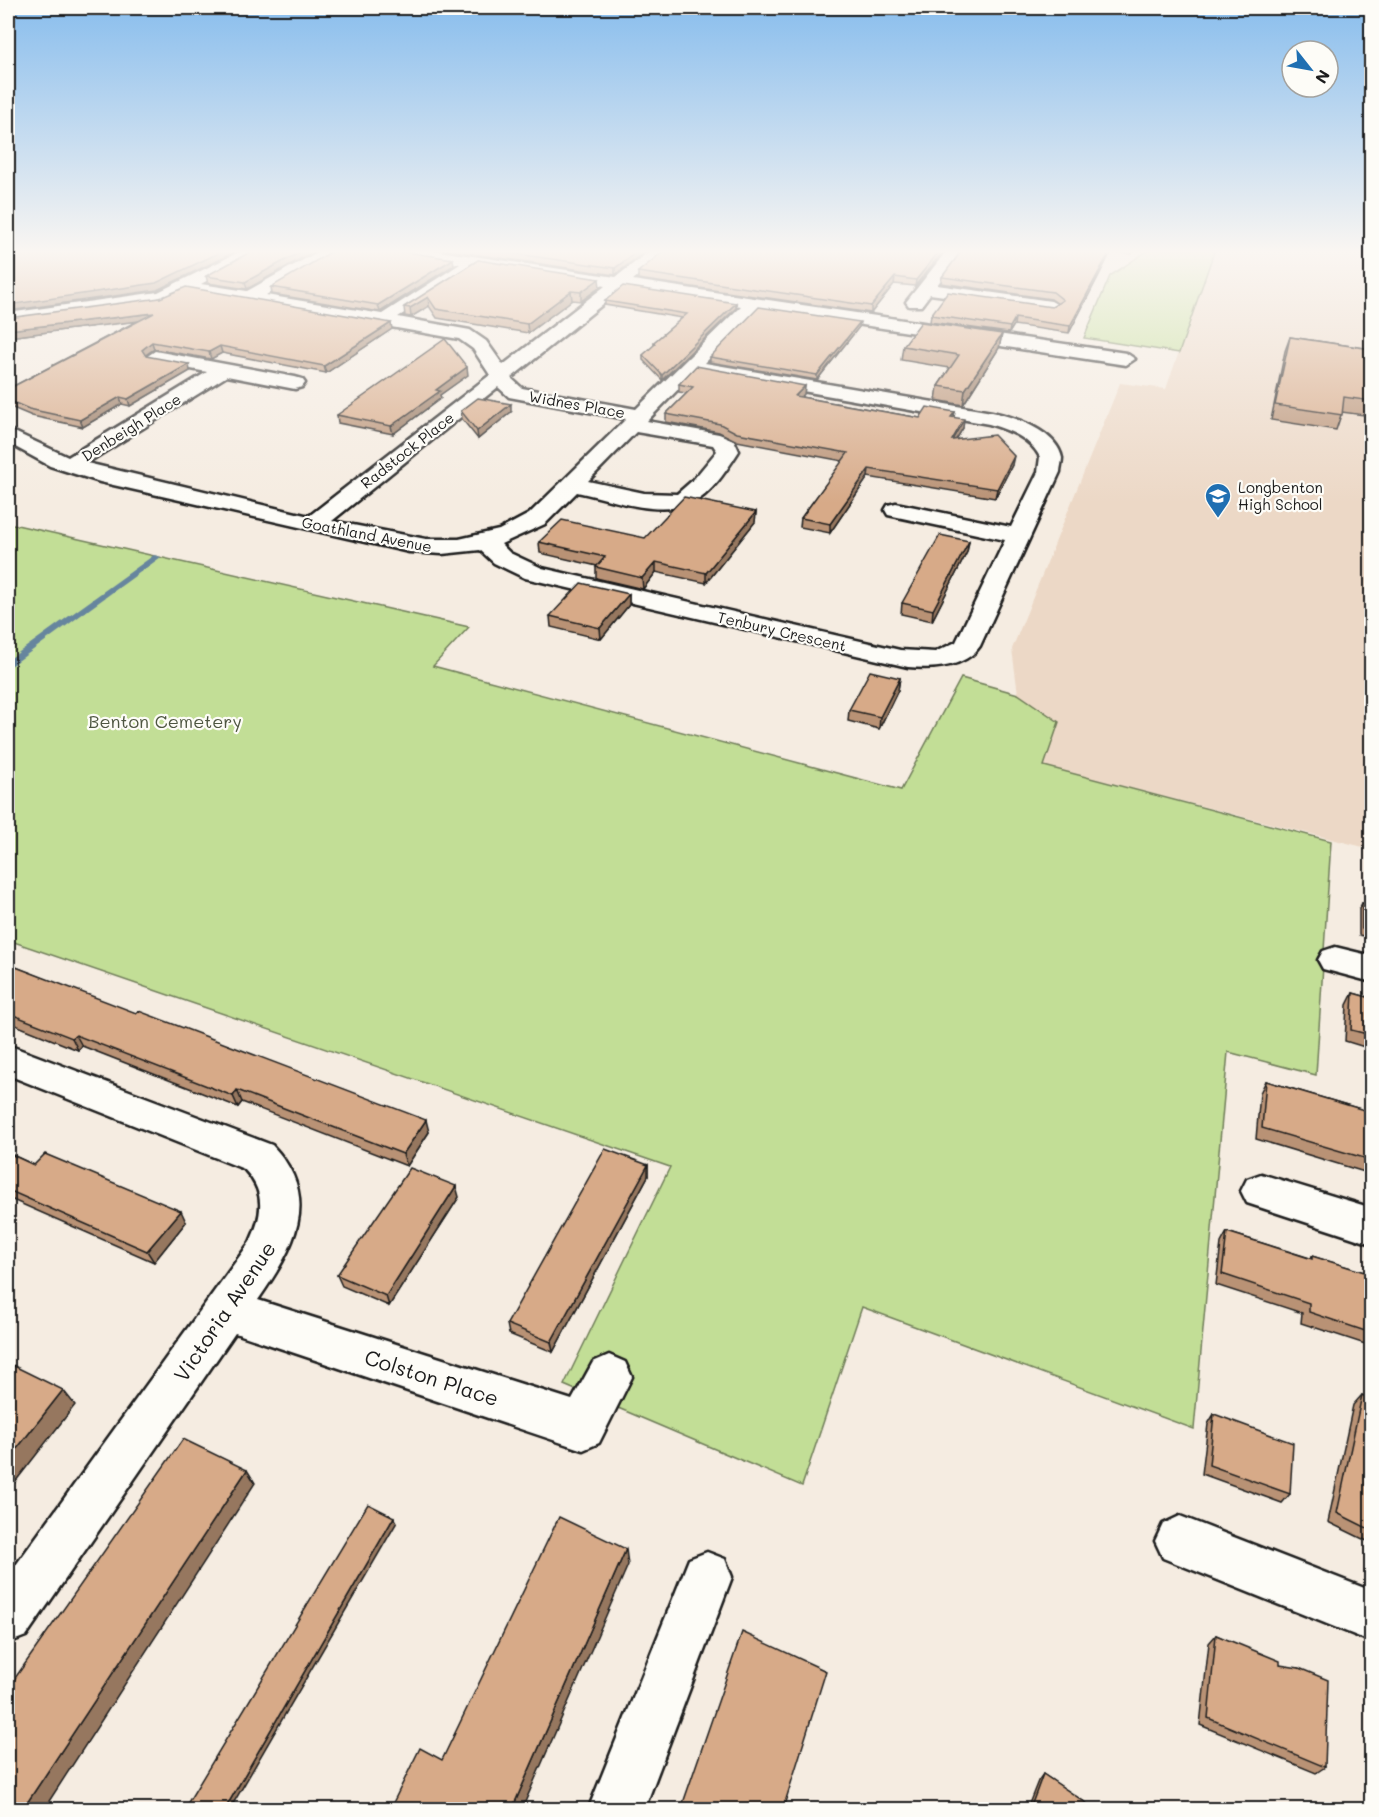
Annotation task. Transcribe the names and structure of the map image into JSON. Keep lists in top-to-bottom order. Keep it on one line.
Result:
{"streets":{"street":["Widnes Place","Denbeigh Place","Radstock Place","Goathland Avenue","Tenbury Crescent","Victoria Avenue","Colston Place"]},"crossings":[["Widnes Place","Radstock Place"],["Widnes Place","Goathland Avenue"],["Denbeigh Place","Goathland Avenue"],["Radstock Place","Goathland Avenue"],["Goathland Avenue","Tenbury Crescent"],["Victoria Avenue","Colston Place"]],"parks":["Benton Cemetery"],"places":{"school or university":["Longbenton High School"]},"north":"bottom right"}
